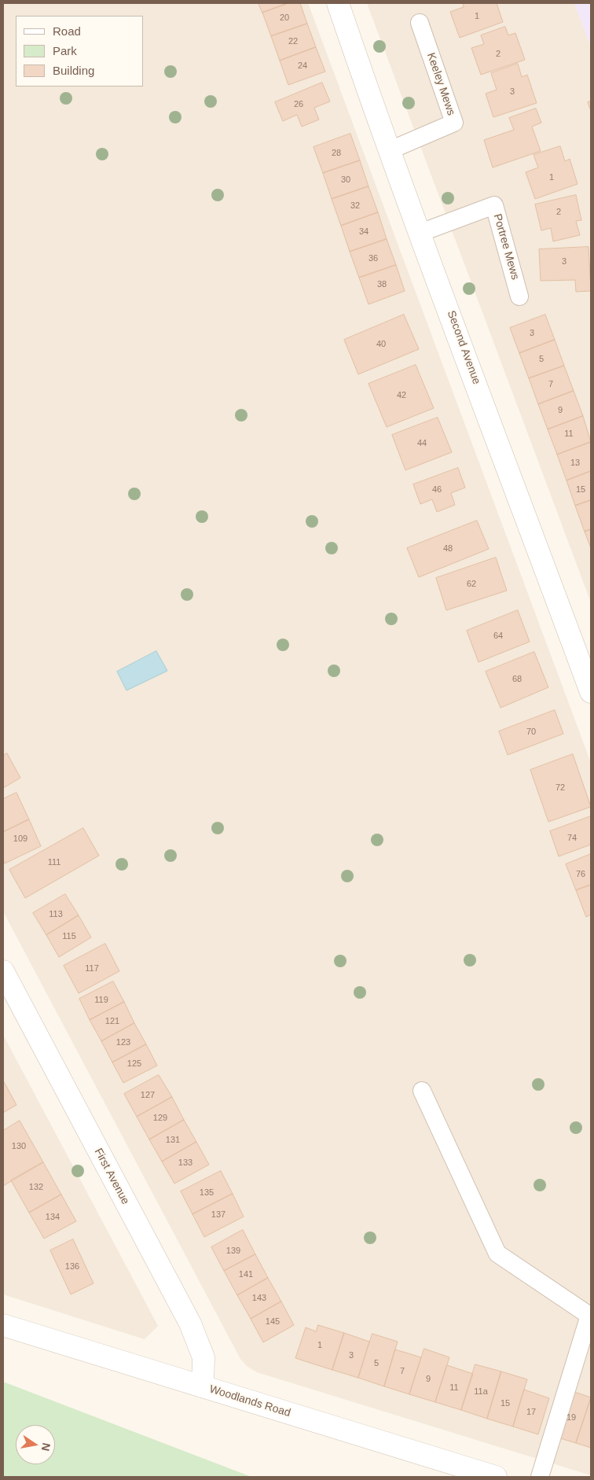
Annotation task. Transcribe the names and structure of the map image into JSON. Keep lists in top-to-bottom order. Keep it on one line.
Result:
{"streets":{"street":["Second Avenue","First Avenue","Woodlands Road"],"lane":["Keeley Mews","Portree Mews"]},"crossings":[["Keeley Mews","Second Avenue"],["Portree Mews","Second Avenue"],["First Avenue","Woodlands Road"]],"house_numbers":["1","20","22","2","24","3","26","28","1","30","32","2","34","36","3","38","3","40","5","7","42","9","11","44","13","46","15","48","62","64","68","70","72","74","109","111","76","113","115","117","119","121","123","125","127","129","131","130","133","132","135","137","134","139","136","141","143","145","1","3","5","7","9","11","11a","15","17","19"],"legend":["Road","Park","Building"],"north":"right"}
